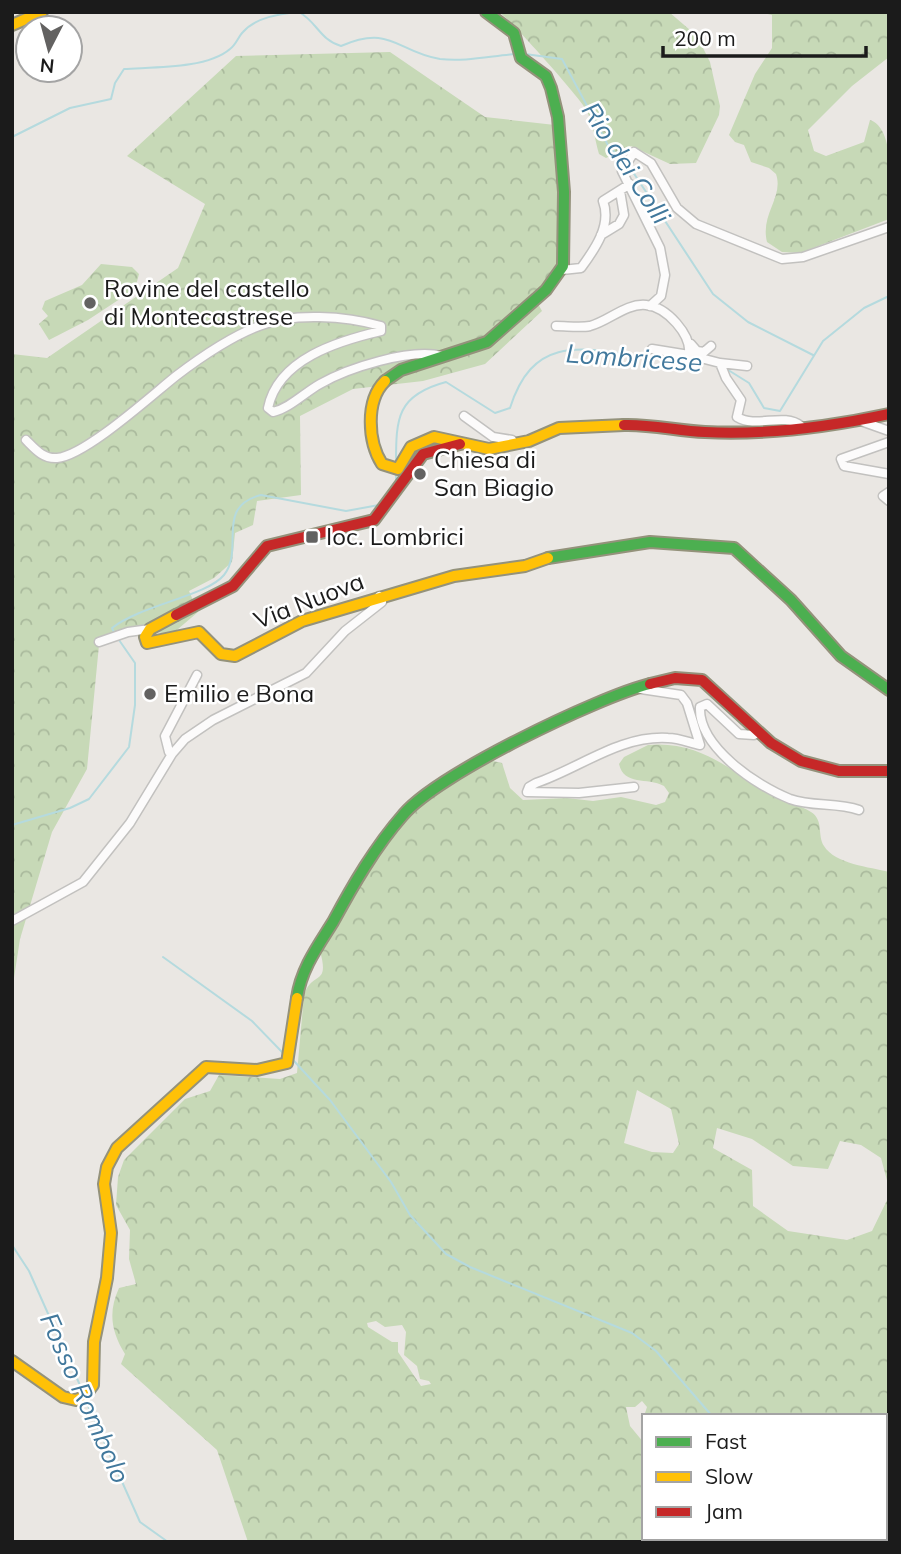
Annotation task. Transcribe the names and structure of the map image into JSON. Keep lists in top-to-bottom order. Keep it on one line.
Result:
{"streets":{"street":["Via Nuova"]},"water":["Rio dei Colli","Lombricese","Fosso Rombolo"],"places":{"other":["Rovine del castello di Montecastrese","Chiesa di San Biagio","Emilio e Bona"],"transit":["Ioc. Lombrici"]},"legend":["Fast","Slow","Jam"],"scale_bar":"200 m","north":"bottom"}
